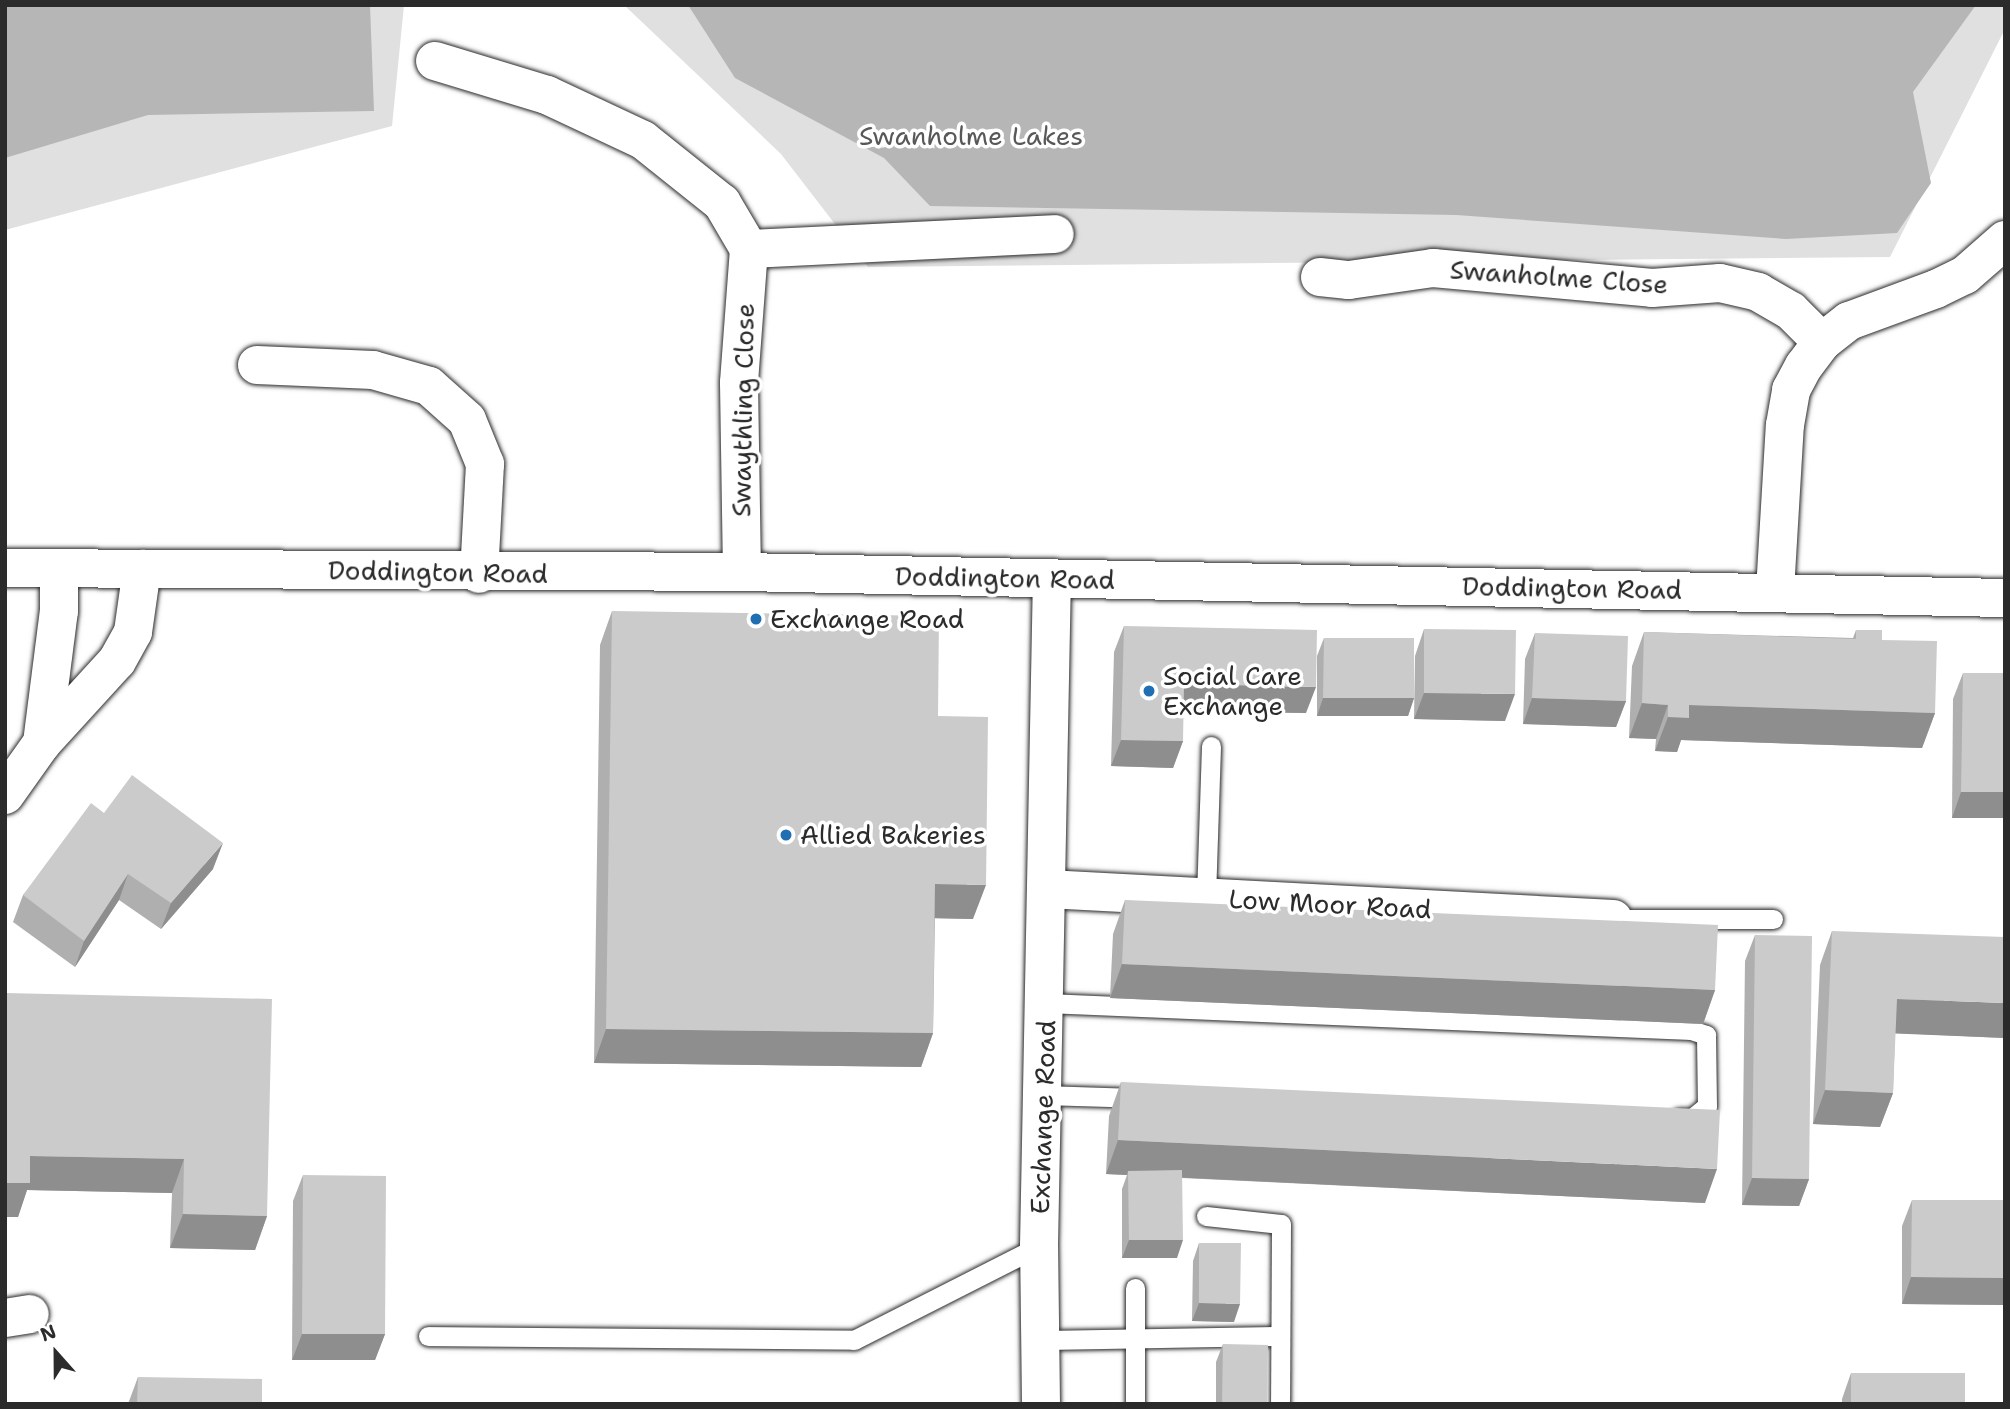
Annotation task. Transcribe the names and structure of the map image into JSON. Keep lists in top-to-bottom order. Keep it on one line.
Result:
{"streets":{"street":["Swanholme Close","Swaythling Close","Doddington Road","Low Moor Road","Exchange Road"]},"crossings":[["Swaythling Close","Doddington Road"],["Doddington Road","Exchange Road"],["Low Moor Road","Exchange Road"]],"parks":["Swanholme Lakes"],"places":["Exchange Road","Social Care Exchange","Allied Bakeries"],"north":"top"}
